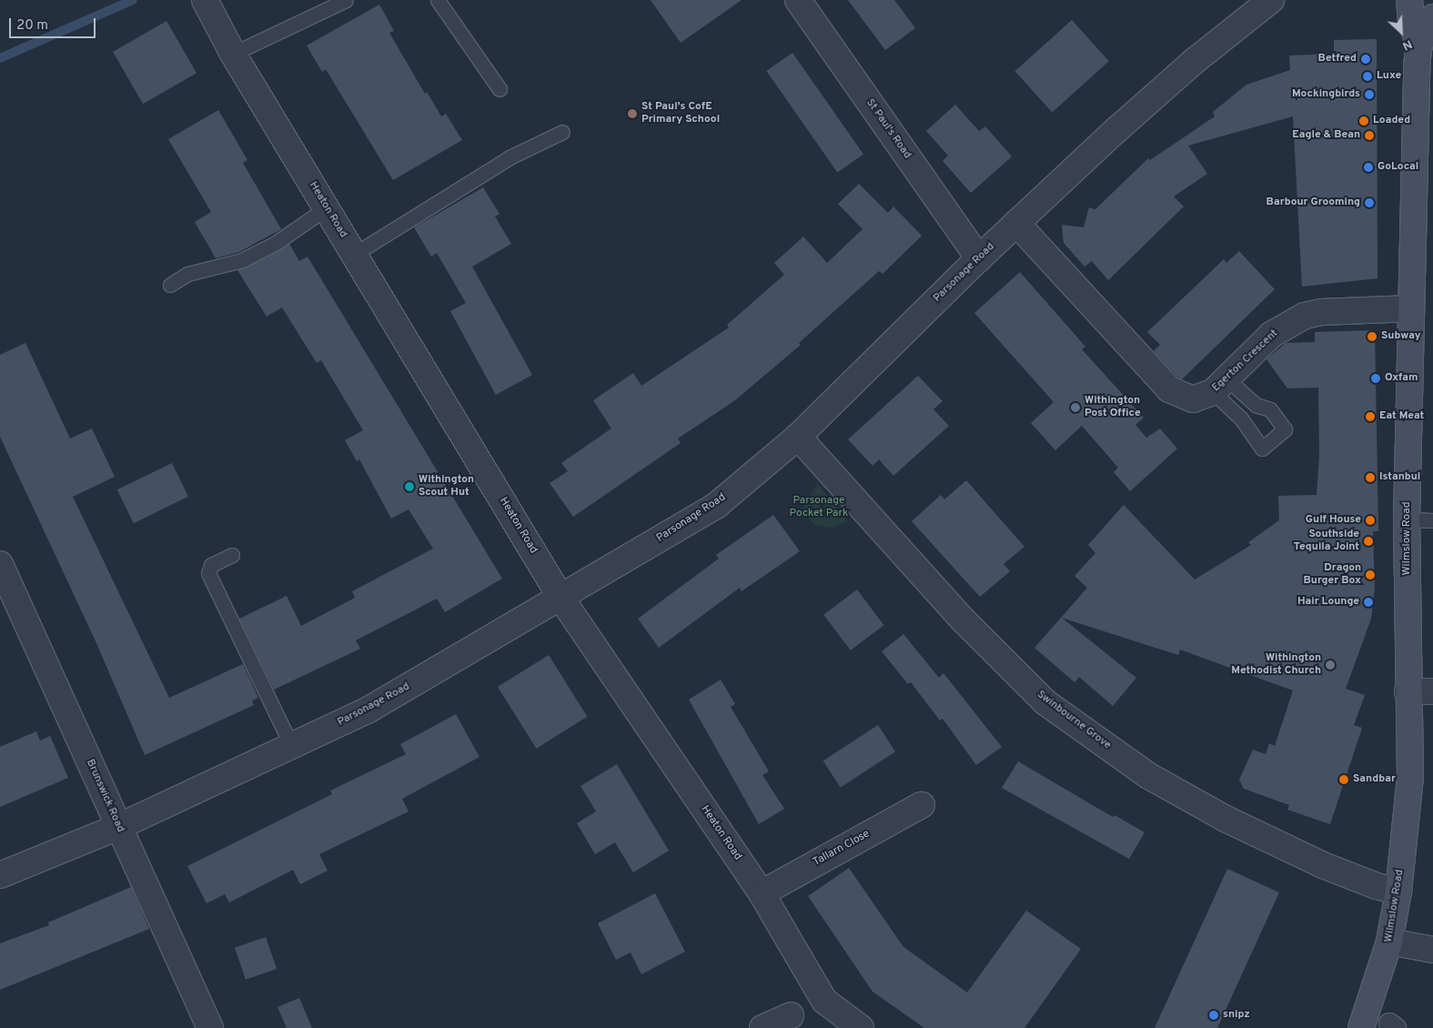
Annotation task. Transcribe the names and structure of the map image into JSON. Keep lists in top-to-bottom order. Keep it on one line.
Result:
{"streets":{"main road":["Wilmslow Road"],"street":["St Paul's Road","Heaton Road","Parsonage Road","Egerton Crescent","Swinbourne Grove","Brunswick Road","Tallarn Close"]},"crossings":[["St Paul's Road","Parsonage Road"],["Heaton Road","Parsonage Road"],["Heaton Road","Tallarn Close"],["Parsonage Road","Egerton Crescent"],["Parsonage Road","Swinbourne Grove"],["Parsonage Road","Brunswick Road"],["Egerton Crescent","Wilmslow Road"],["Wilmslow Road","Swinbourne Grove"]],"parks":["Parsonage Pocket Park"],"places":["Betfred","Luxe","Mockingbirds","St Paul's CofE Primary School","Loaded","Eagle & Bean","GoLocal","Barbour Grooming","Subway","Oxfam","Withington Post Office","Eat Meat","Istanbul","Withington Scout Hut","Gulf House","Southside Tequila Joint","Dragon Burger Box","Hair Lounge","Withington Methodist Church","Sandbar","snipz"],"scale_bar":"20 m","north":"bottom right"}
